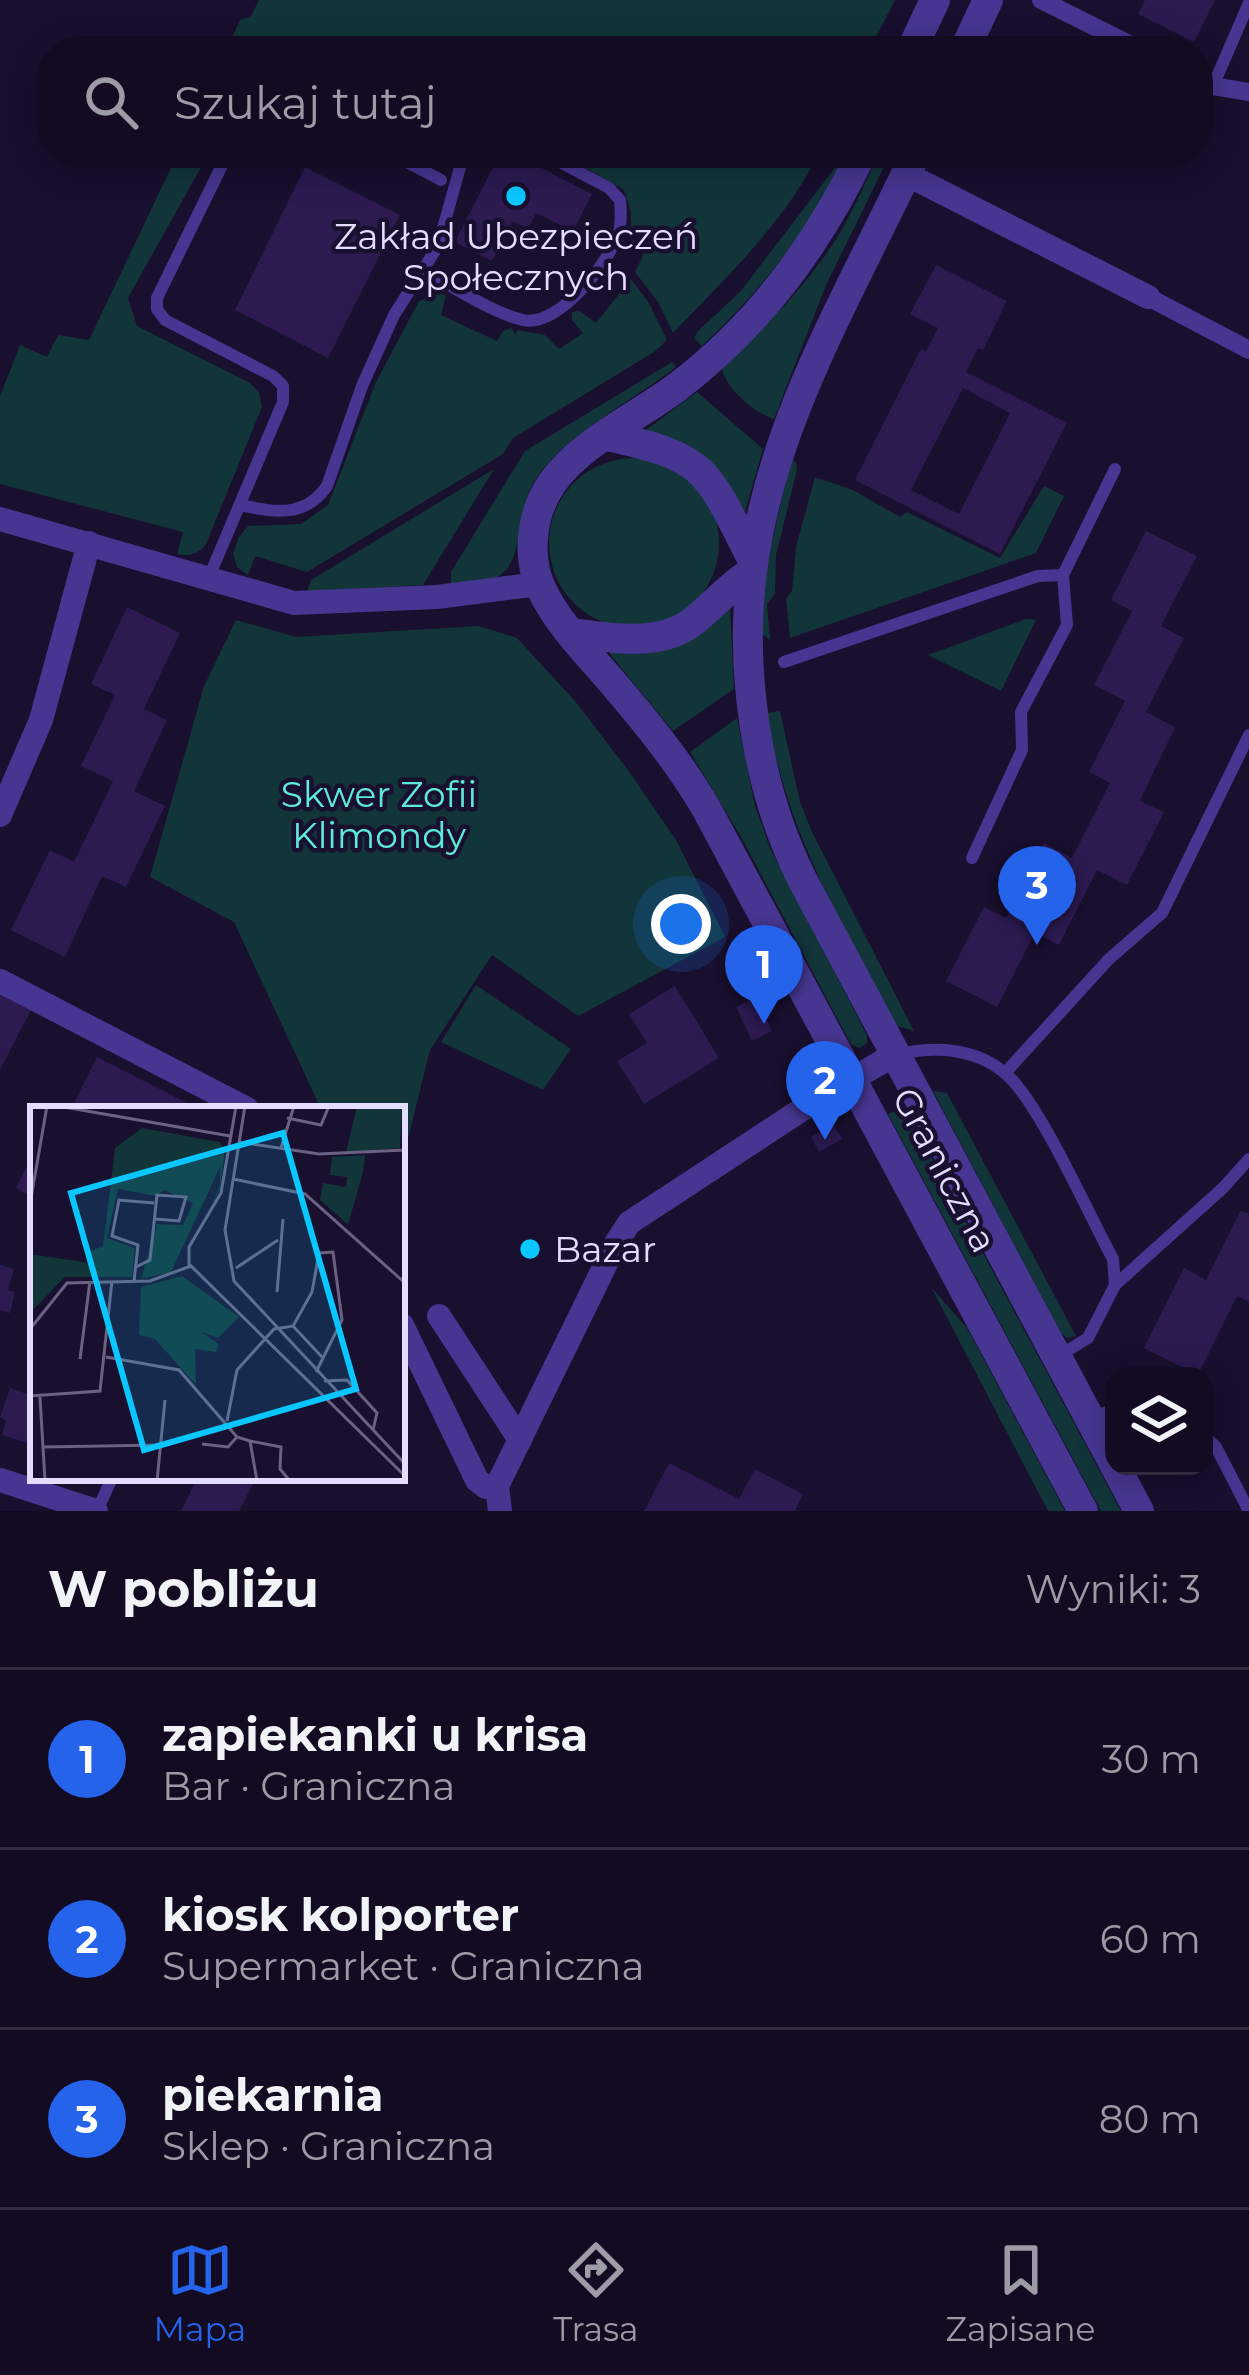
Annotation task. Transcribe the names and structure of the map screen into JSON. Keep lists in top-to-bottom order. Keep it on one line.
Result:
{"streets":{"street":["Graniczna"]},"parks":["Skwer Zofii Klimondy"],"places":["Zakład Ubezpieczeń Społecznych","Bazar"],"page":{"search":"Szukaj tutaj","pins":["3","1","2"],"heading":["W pobliżu","Wyniki: 3"],"list":[{"mark":"1","name":"zapiekanki u krisa","note":"Bar · Graniczna","value":"30 m"},{"mark":"2","name":"kiosk kolporter","note":"Supermarket · Graniczna","value":"60 m"},{"mark":"3","name":"piekarnia","note":"Sklep · Graniczna","value":"80 m"}],"nav":["Mapa","Trasa","Zapisane"]}}
